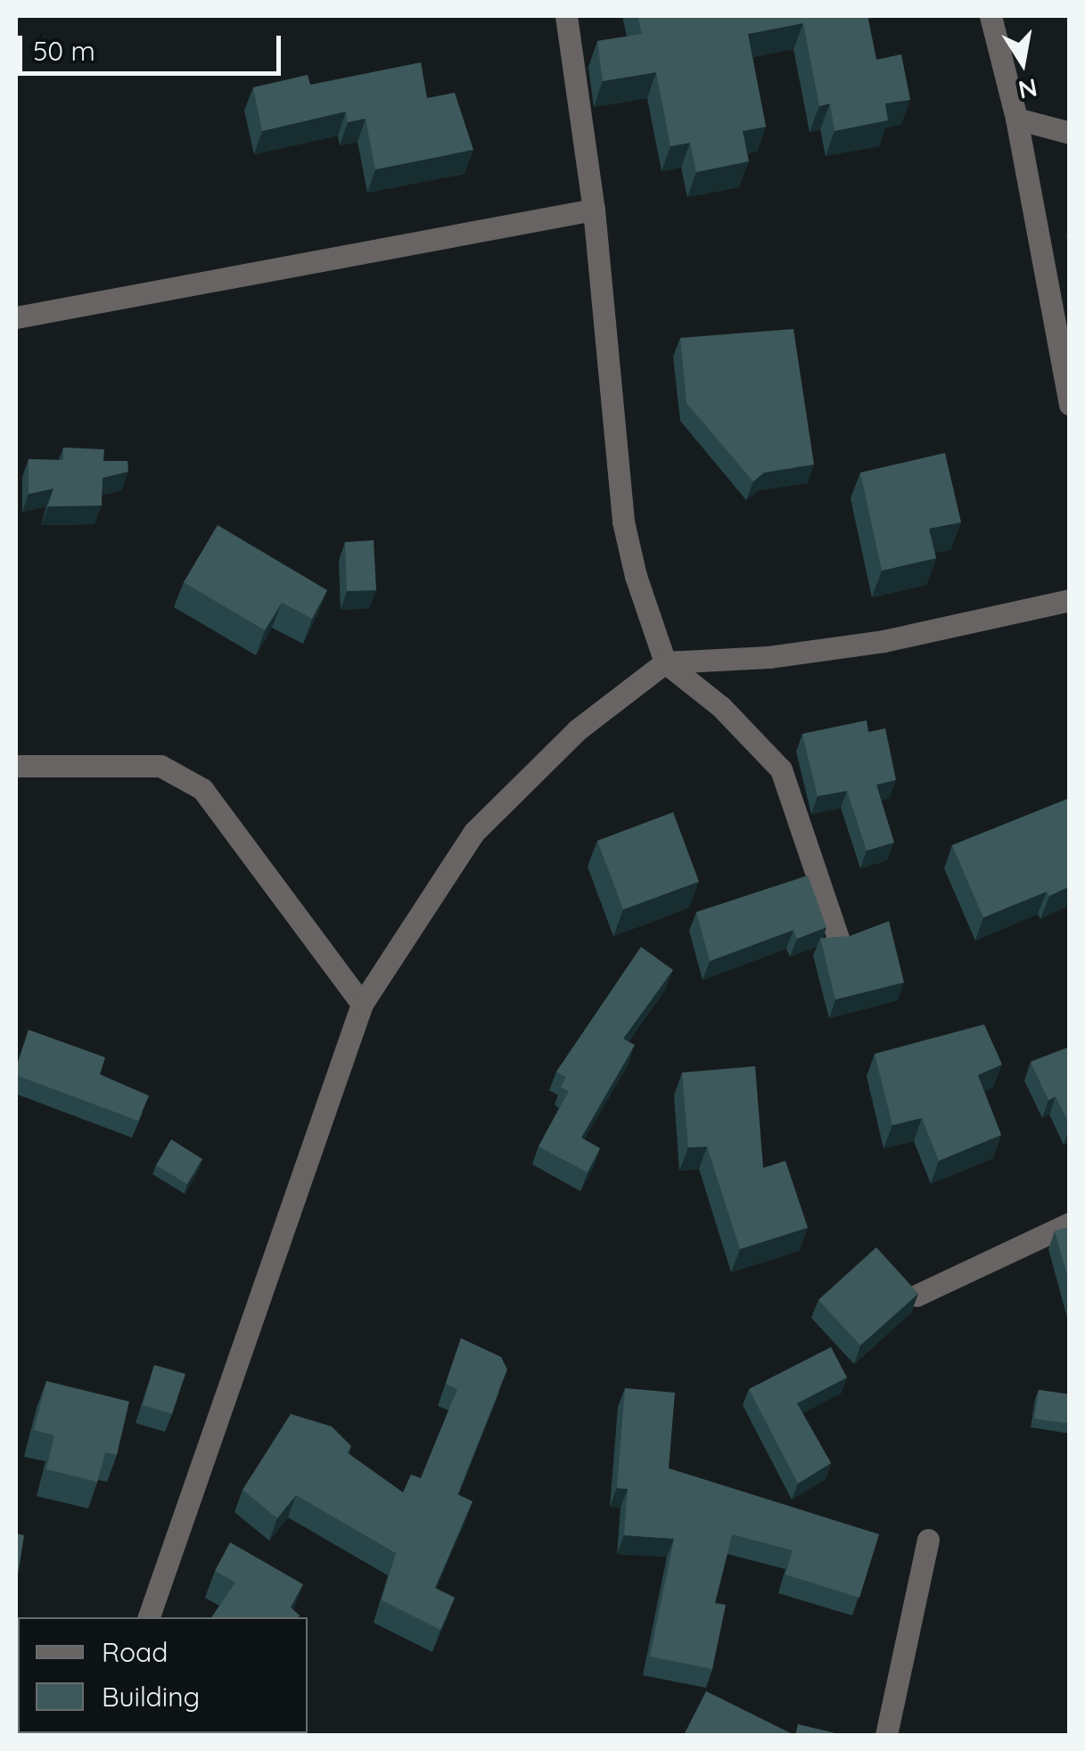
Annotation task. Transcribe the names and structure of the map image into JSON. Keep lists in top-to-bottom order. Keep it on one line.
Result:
{"legend":["Road","Building"],"scale_bar":"50 m","north":"bottom"}
